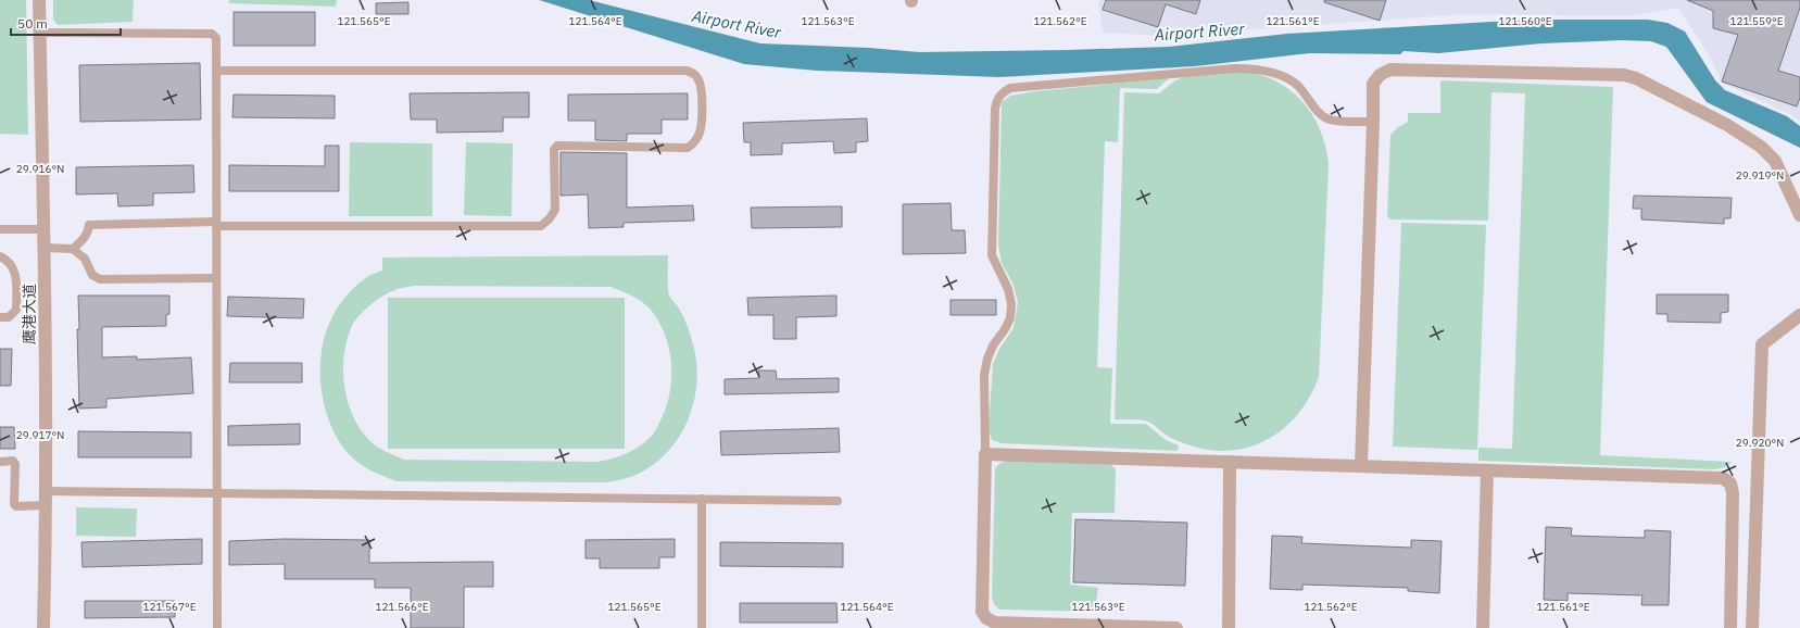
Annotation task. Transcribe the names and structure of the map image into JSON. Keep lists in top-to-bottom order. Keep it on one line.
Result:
{"streets":{"street":["鹰港大道"]},"water":["Airport River"],"scale_bar":"50 m","coordinates":["121.565°E","121.564°E","121.563°E","121.562°E","121.561°E","121.560°E","121.559°E","29.916°N","29.919°N","29.917°N","29.920°N","121.567°E","121.566°E"]}
